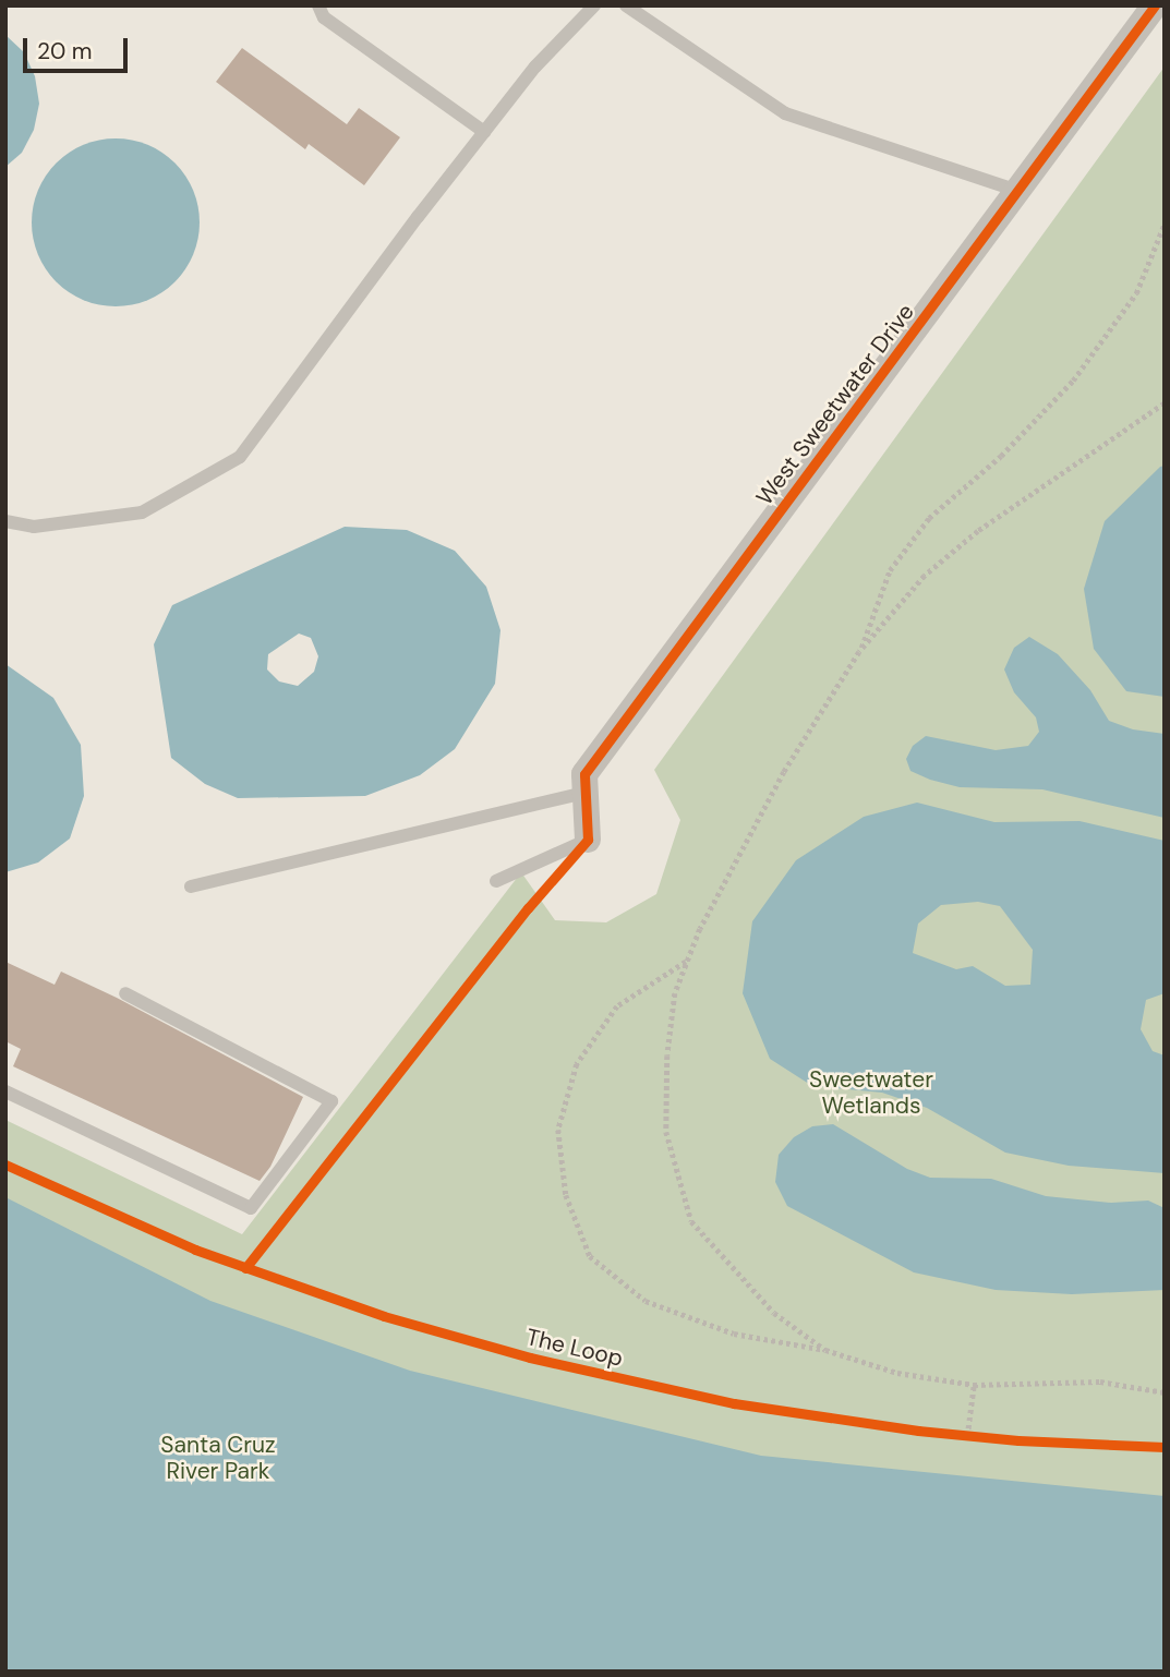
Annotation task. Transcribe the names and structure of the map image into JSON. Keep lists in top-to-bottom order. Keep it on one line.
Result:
{"streets":{"street":["West Sweetwater Drive"],"cycle path":["The Loop"]},"parks":["Sweetwater Wetlands","Santa Cruz River Park"],"scale_bar":"20 m"}
